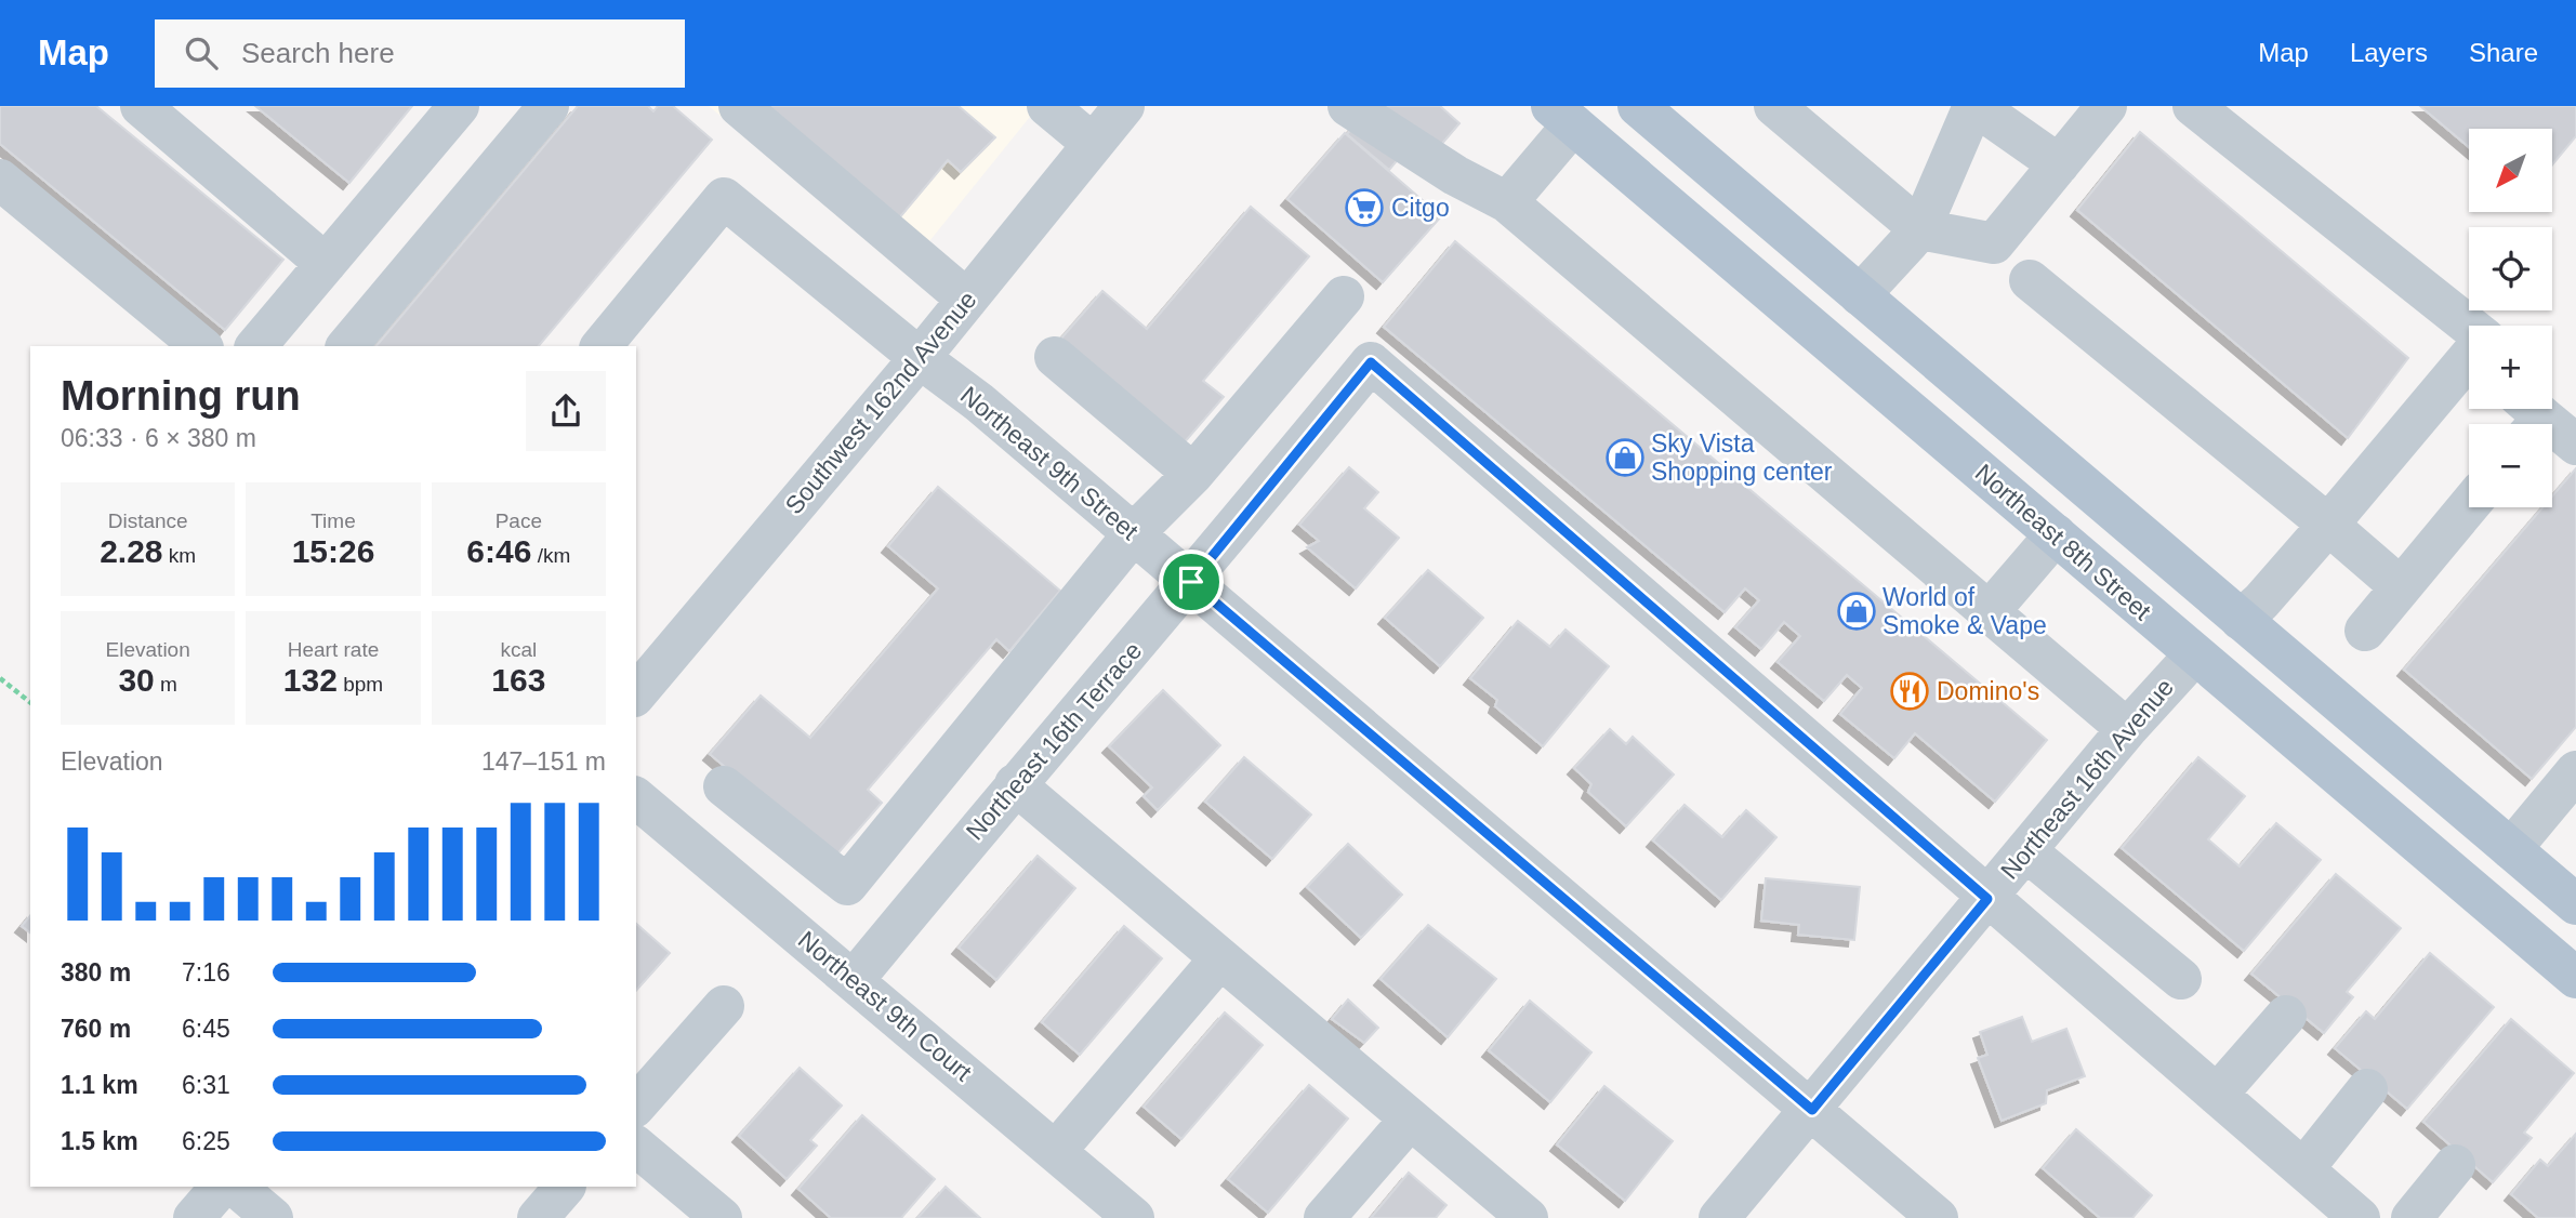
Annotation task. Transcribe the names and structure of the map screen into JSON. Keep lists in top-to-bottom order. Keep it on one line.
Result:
{"streets":{"main road":["Northeast 8th Street"],"street":["Southwest 162nd Avenue","Northeast 9th Street","Northeast 16th Terrace","Northeast 16th Avenue","Northeast 9th Court"]},"crossings":[["Southwest 162nd Avenue","Northeast 9th Street"],["Northeast 9th Street","Northeast 16th Terrace"],["Northeast 9th Street","Northeast 16th Avenue"],["Northeast 8th Street","Northeast 16th Avenue"],["Northeast 16th Terrace","Northeast 16th Avenue"],["Northeast 16th Terrace","Northeast 9th Court"]],"places":{"supermarket":["Citgo"],"shop":["Sky Vista Shopping center","World of Smoke & Vape"],"restaurant":["Domino's"]},"north":"bottom left","page":{"header":"Map","search":"Search here","nav":["Map","Layers","Share"],"map_buttons":["+","−"],"heading":["Morning run","06:33 · 6 × 380 m"],"stats":[["Distance","2.28 km"],["Time","15:26"],["Pace","6:46 /km"],["Elevation","30 m"],["Heart rate","132 bpm"],["kcal","163"]],"chart":["Elevation","147–151 m"],"list":[{"name":"380 m","note":"7:16"},{"name":"760 m","note":"6:45"},{"name":"1.1 km","note":"6:31"},{"name":"1.5 km","note":"6:25"}]}}
